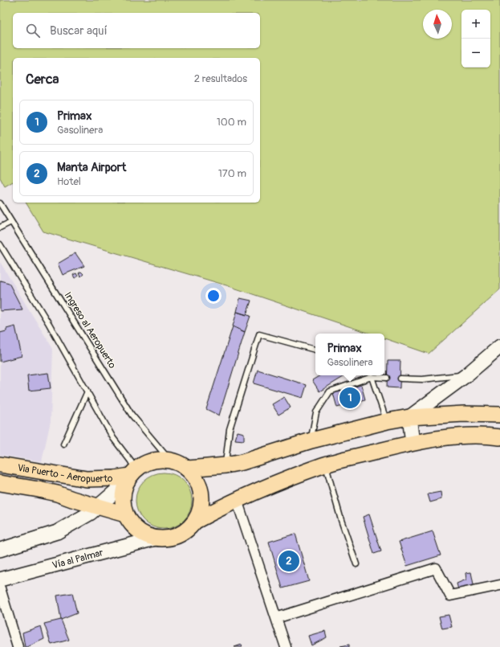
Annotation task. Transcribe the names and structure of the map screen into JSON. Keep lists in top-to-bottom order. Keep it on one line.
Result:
{"streets":{"main road":["Via Puerto - Aeropuerto","Vía al Palmar"],"lane":["Ingreso al Aeropuerto"]},"crossings":[["Ingreso al Aeropuerto","Via Puerto - Aeropuerto"],["Ingreso al Aeropuerto","Vía al Palmar"],["Via Puerto - Aeropuerto","Vía al Palmar"]],"north":"top","page":{"map_buttons":["+","−"],"search":"Buscar aquí","heading":["Cerca","2 resultados"],"list":[{"mark":"1","name":"Primax","note":"Gasolinera","value":"100 m"},{"mark":"2","name":"Manta Airport","note":"Hotel","value":"170 m"}],"popup":["Primax","Gasolinera"],"pins":["1","2"]}}
